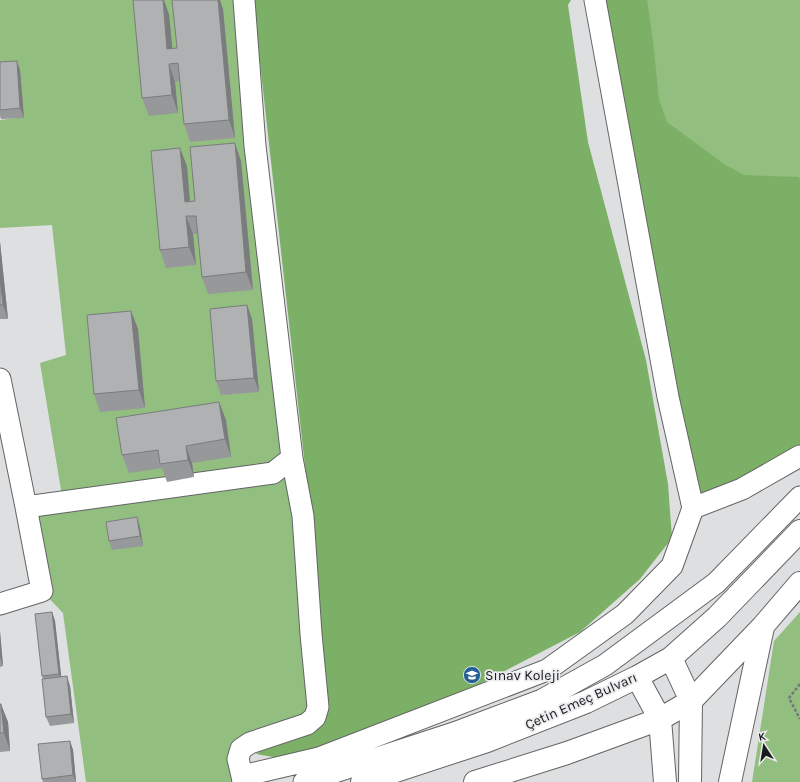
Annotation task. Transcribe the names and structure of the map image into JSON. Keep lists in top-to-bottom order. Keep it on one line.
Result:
{"streets":{"main road":["Çetin Emeç Bulvarı"]},"places":{"school or university":["Sınav Koleji"]},"north":"top"}
